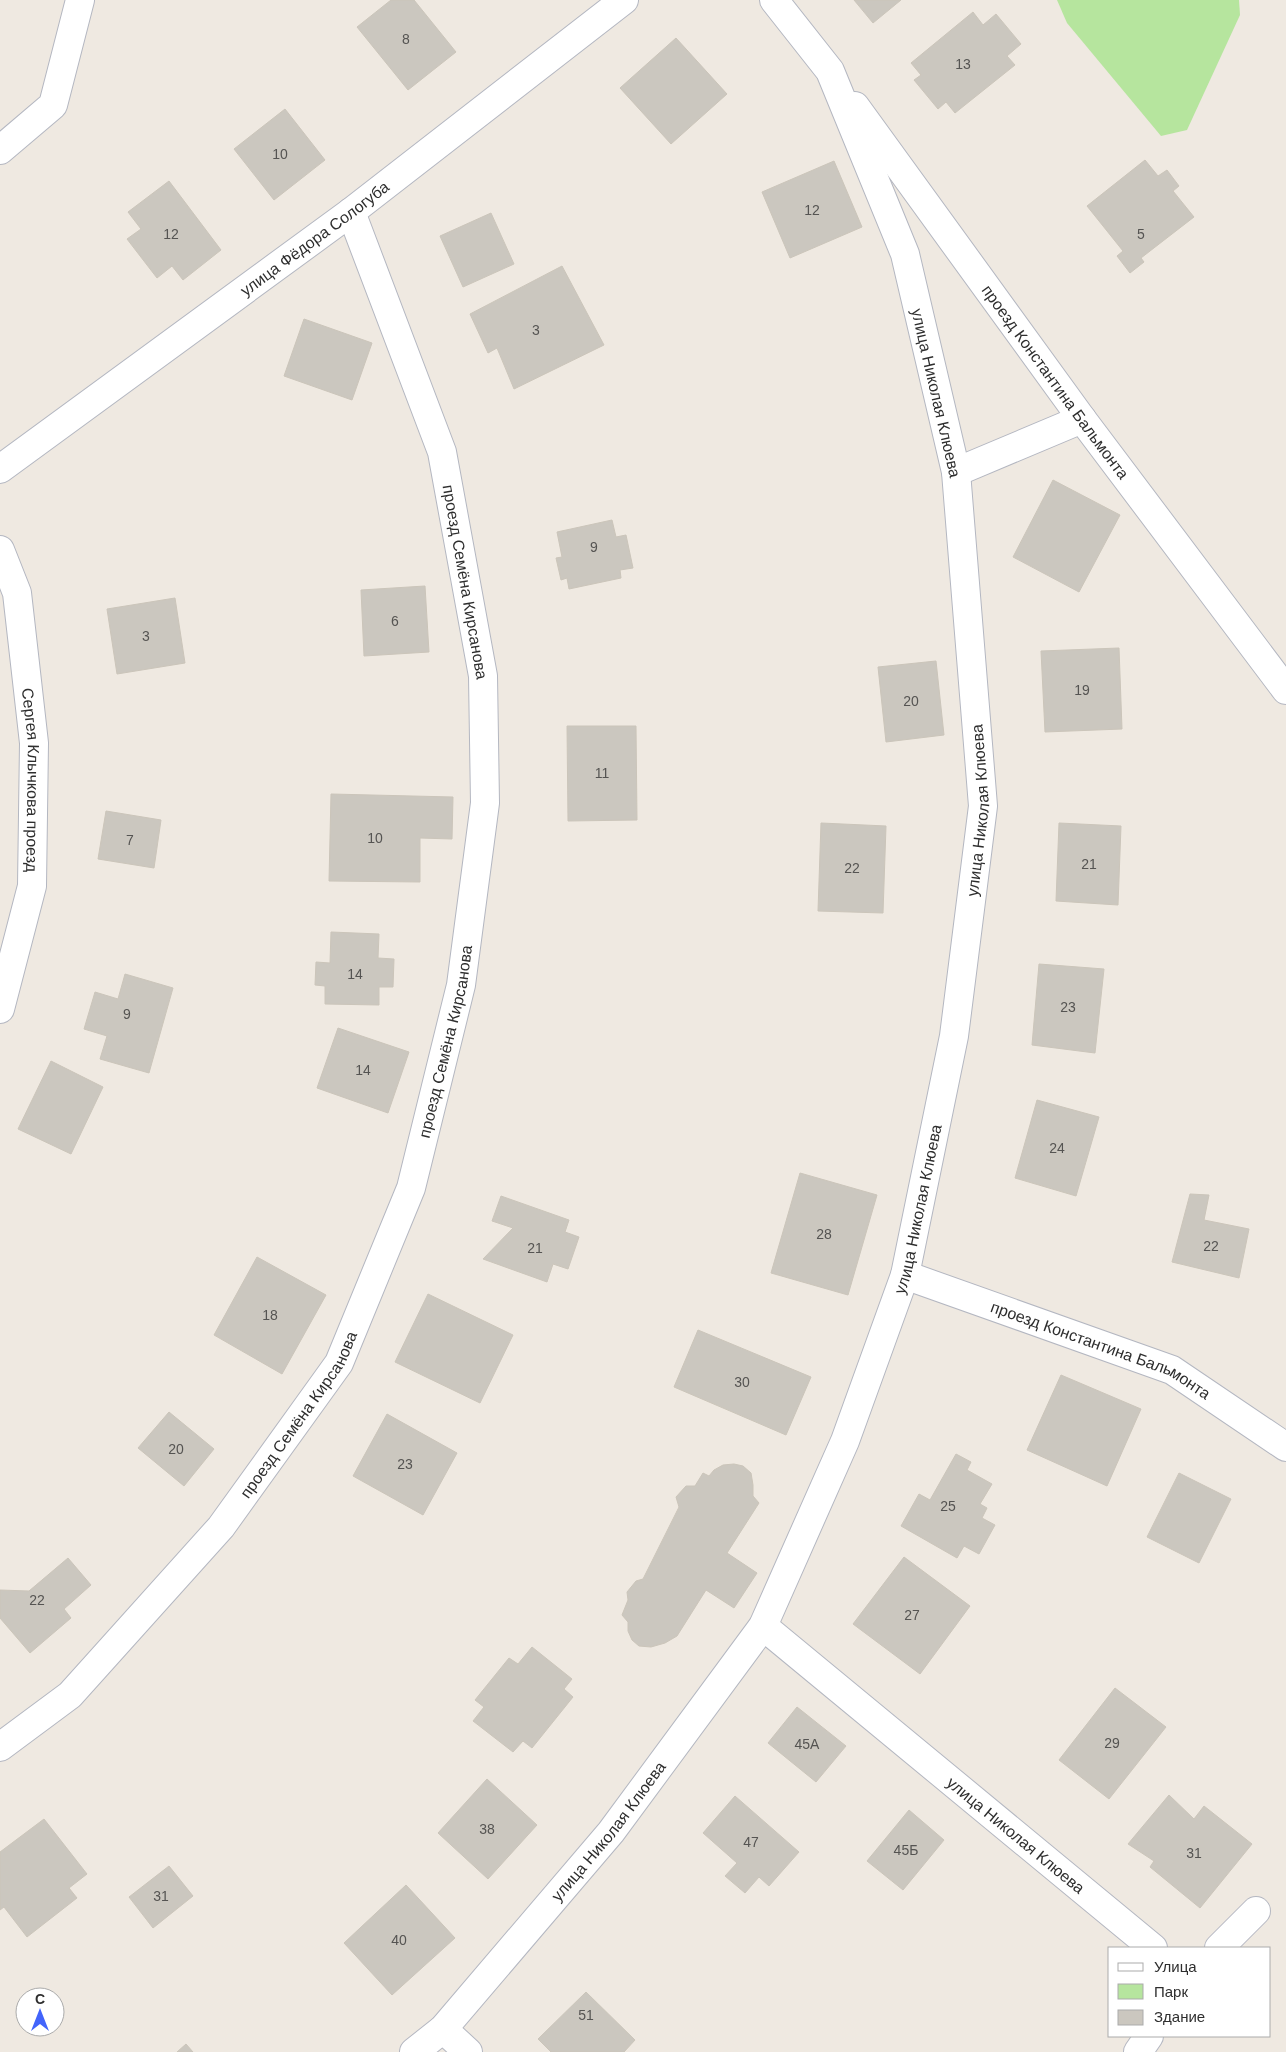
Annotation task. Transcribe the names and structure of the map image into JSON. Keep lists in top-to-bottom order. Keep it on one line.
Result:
{"streets":{"street":["улица Фёдора Сологуба","проезд Константина Бальмонта","улица Николая Клюева","проезд Семёна Кирсанова","Сергея Клычкова проезд"]},"crossings":[["улица Фёдора Сологуба","проезд Семёна Кирсанова"],["проезд Константина Бальмонта","улица Николая Клюева"]],"house_numbers":["8","13","10","12","12","5","3","9","6","3","19","20","11","10","7","21","22","14","23","9","14","24","28","22","21","18","30","20","23","25","22","27","29","45А","38","47","45Б","31","31","40","51"],"legend":["Улица","Парк","Здание"],"north":"top"}
